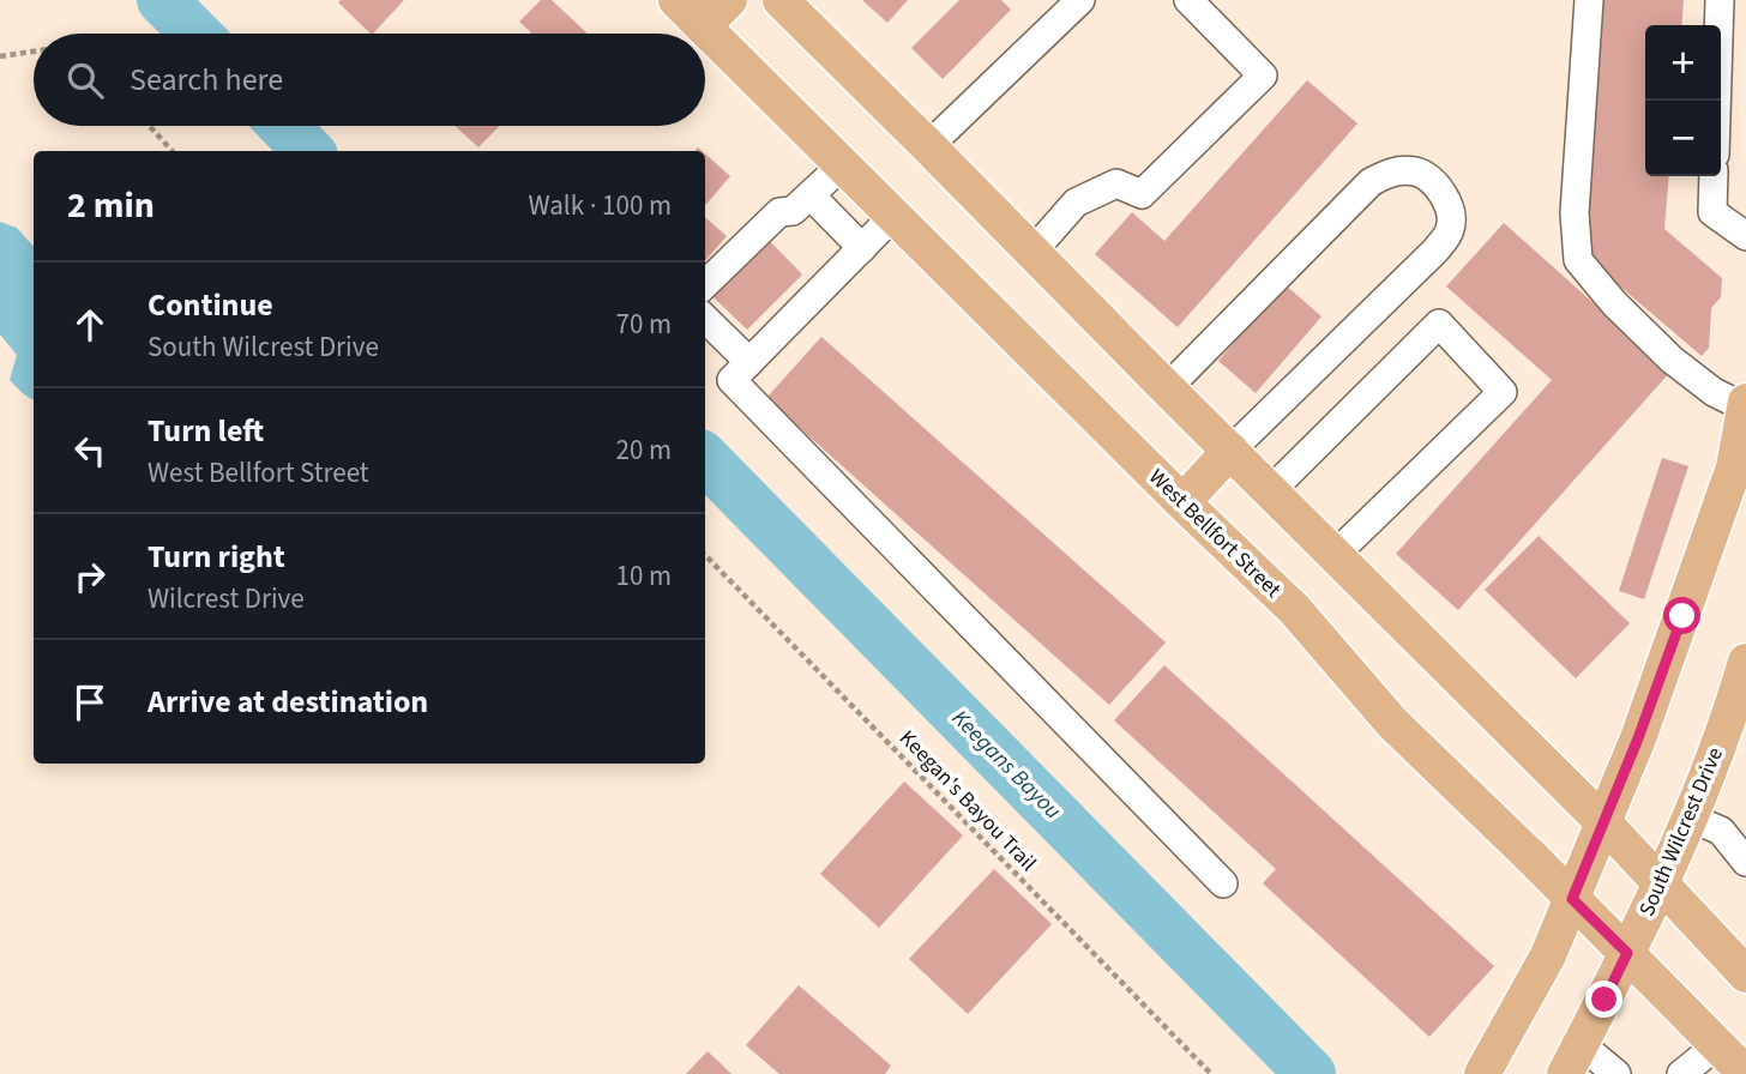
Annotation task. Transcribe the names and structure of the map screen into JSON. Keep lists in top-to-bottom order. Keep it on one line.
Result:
{"streets":{"main road":["West Bellfort Street","South Wilcrest Drive"],"path":["Keegan's Bayou Trail"]},"crossings":[["West Bellfort Street","South Wilcrest Drive"]],"water":["Keegans Bayou"],"page":{"map_buttons":["+","−"],"search":"Search here","heading":["2 min","Walk · 100 m"],"list":[["Continue","South Wilcrest Drive","70 m"],["Turn left","West Bellfort Street","20 m"],["Turn right","Wilcrest Drive","10 m"],"Arrive at destination"]}}
